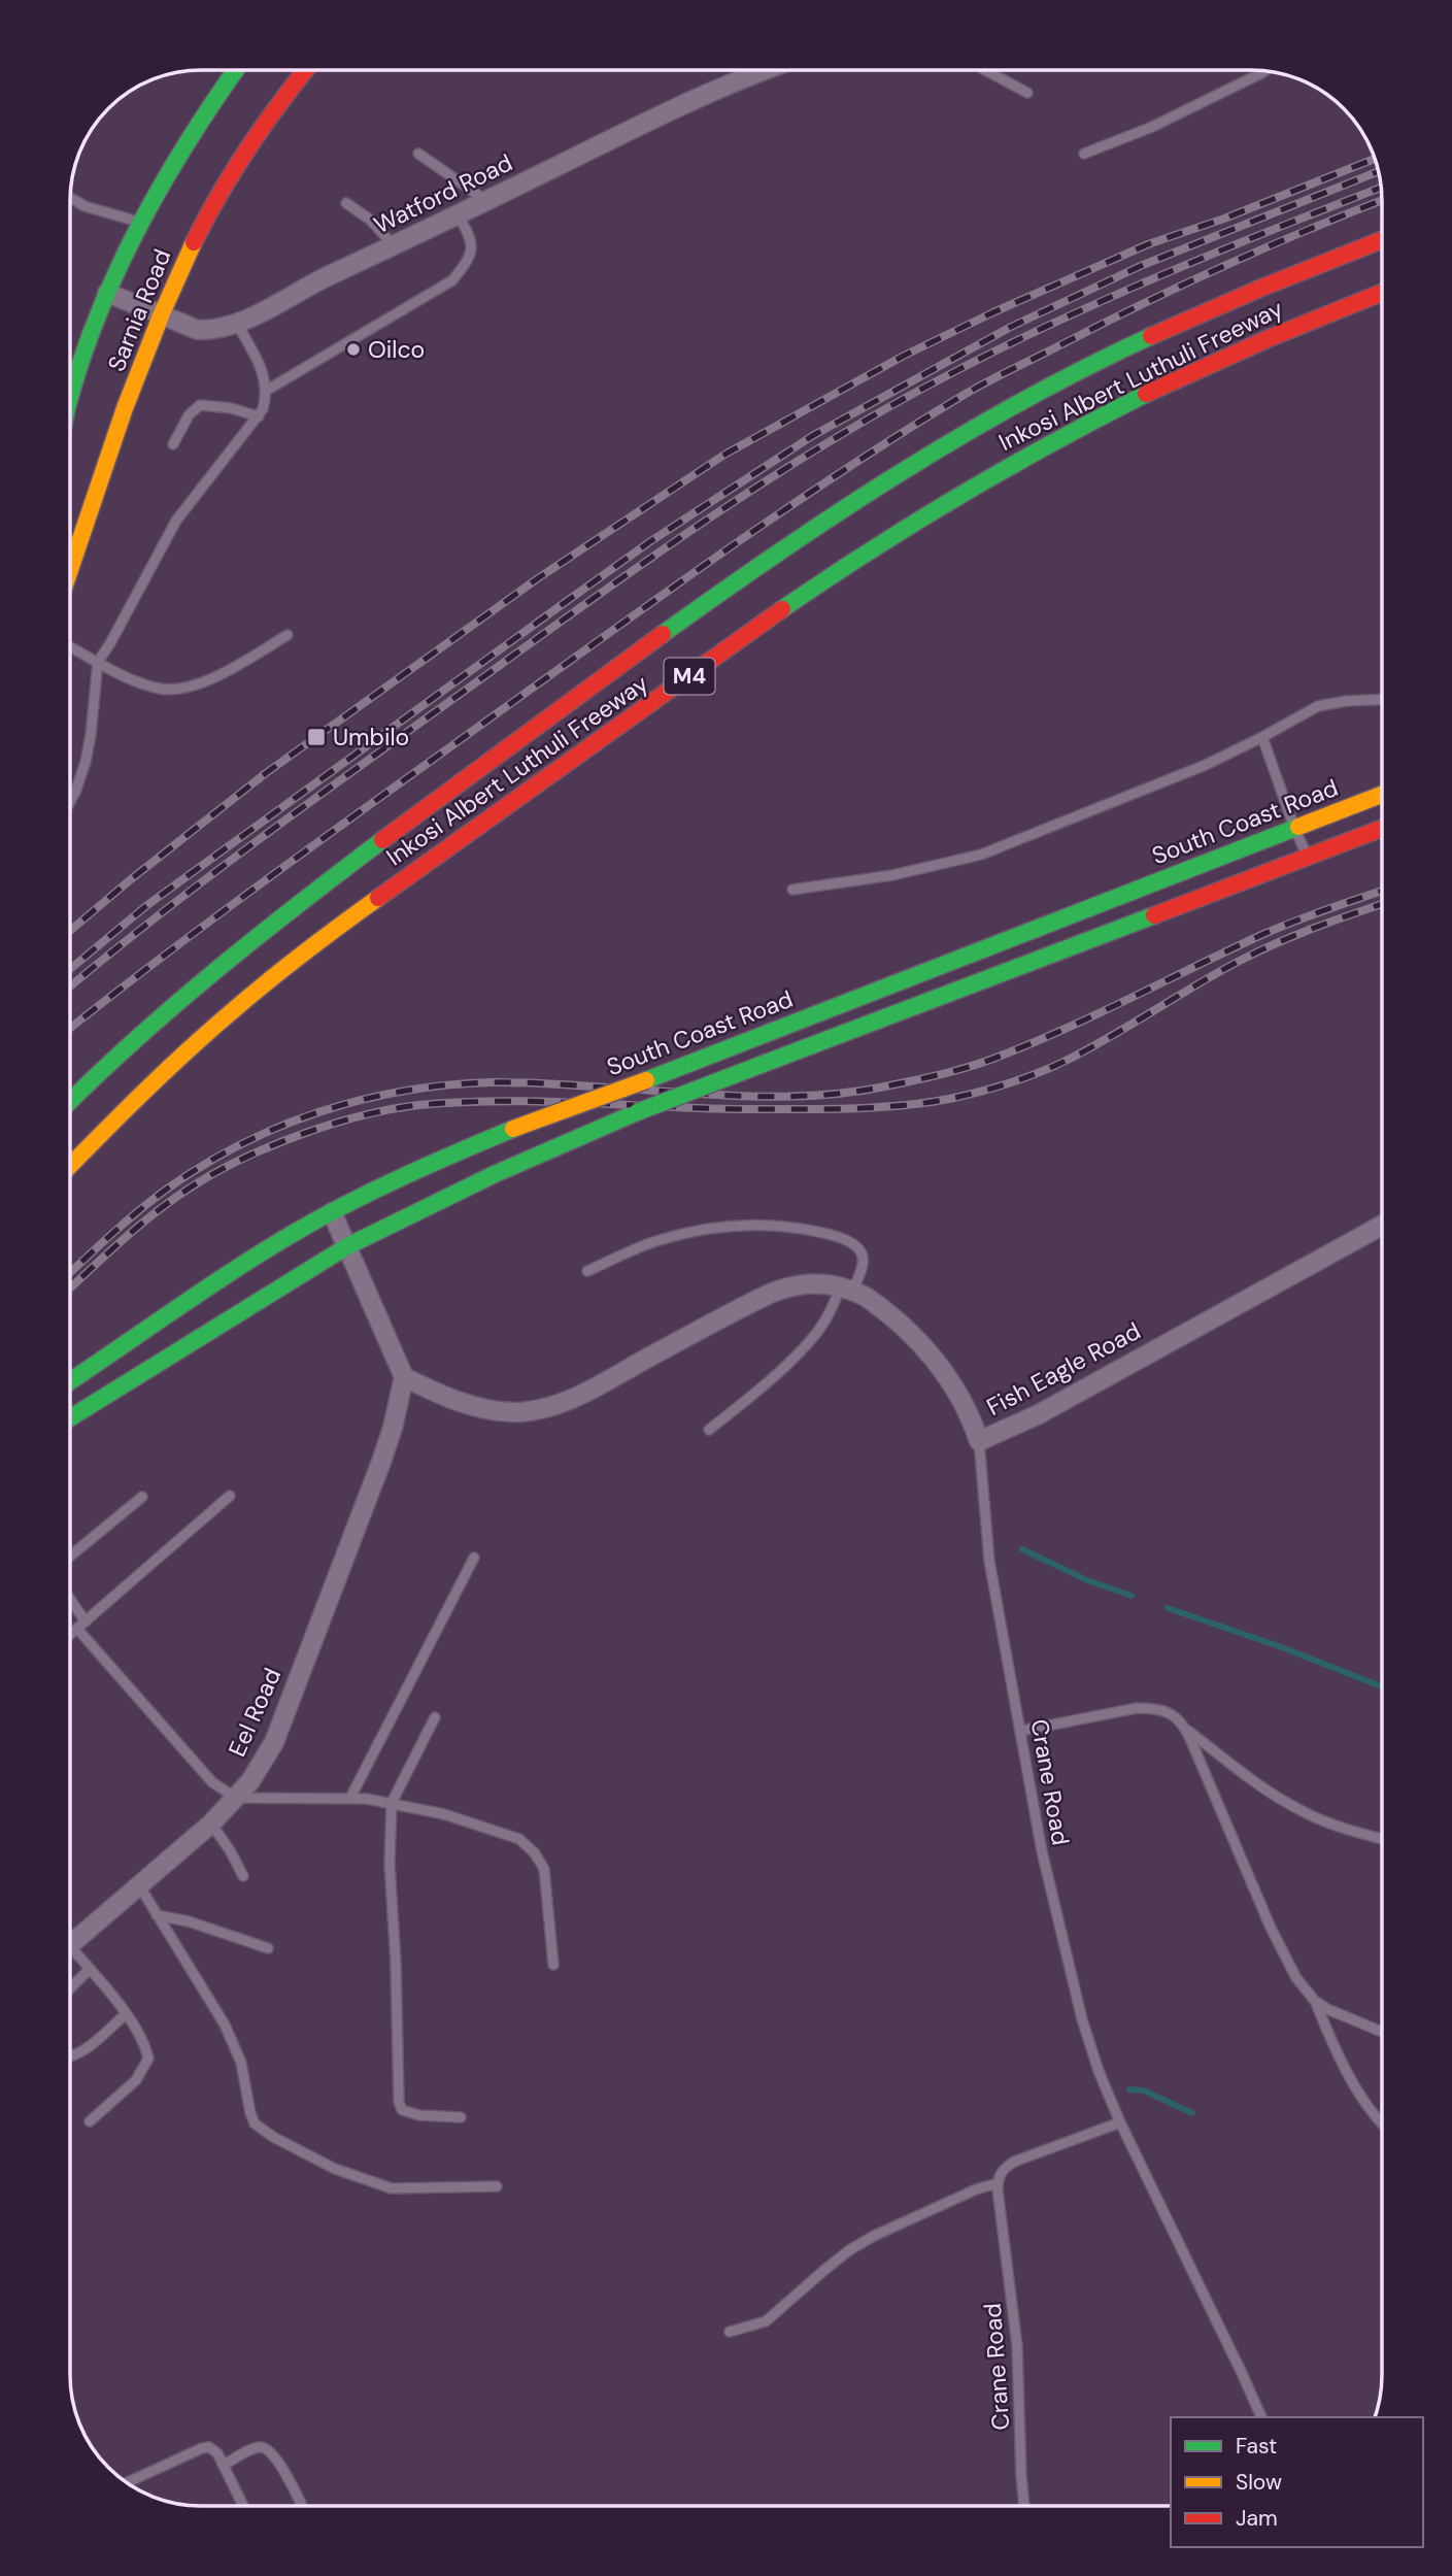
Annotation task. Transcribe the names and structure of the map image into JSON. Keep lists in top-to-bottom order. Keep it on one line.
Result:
{"streets":{"main road":["Sarnia Road","Inkosi Albert Luthuli Freeway","M4","South Coast Road"],"street":["Watford Road","Fish Eagle Road","Eel Road"],"lane":["Crane Road"]},"crossings":[["Watford Road","Sarnia Road"],["Fish Eagle Road","Eel Road"],["Fish Eagle Road","Crane Road"]],"places":{"other":["Oilco"],"transit":["Umbilo"]},"legend":["Fast","Slow","Jam"]}
